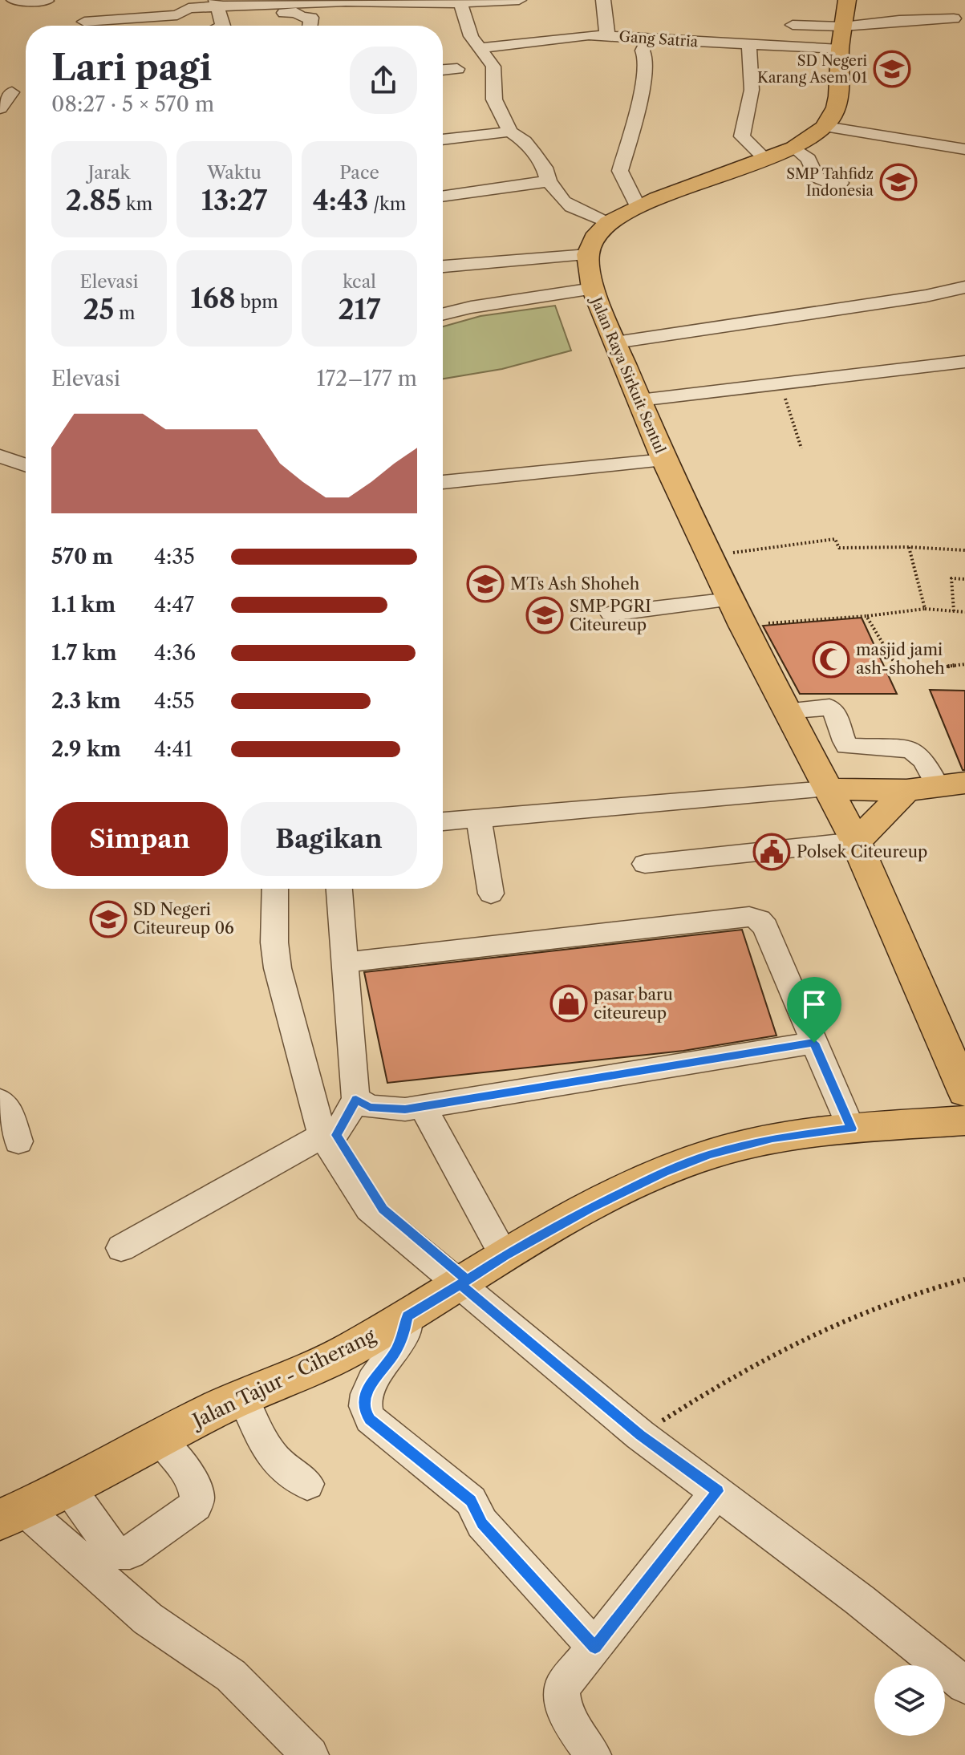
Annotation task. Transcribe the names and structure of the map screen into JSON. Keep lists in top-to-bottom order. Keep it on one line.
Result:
{"streets":{"main road":["Jalan Raya Sirkuit Sentul","Jalan Tajur - Ciherang"],"street":["Gang Satria"]},"places":{"school or university":["SD Negeri Karang Asem 01","SMP Tahfidz Indonesia","MTs Ash Shoheh","SMP PGRI Citeureup","SD Negeri Citeureup 06"],"mosque":["masjid jami ash-shoheh"],"public building":["Polsek Citeureup"],"shop":["pasar baru citeureup"]},"page":{"heading":["Lari pagi","08:27 · 5 × 570 m"],"stats":[["Jarak","2.85 km"],["Waktu","13:27"],["Pace","4:43 /km"],["Elevasi","25 m"],["168 bpm"],["kcal","217"]],"chart":["Elevasi","172–177 m"],"list":[{"name":"570 m","note":"4:35"},{"name":"1.1 km","note":"4:47"},{"name":"1.7 km","note":"4:36"},{"name":"2.3 km","note":"4:55"},{"name":"2.9 km","note":"4:41"}],"buttons":["Simpan","Bagikan"]}}
